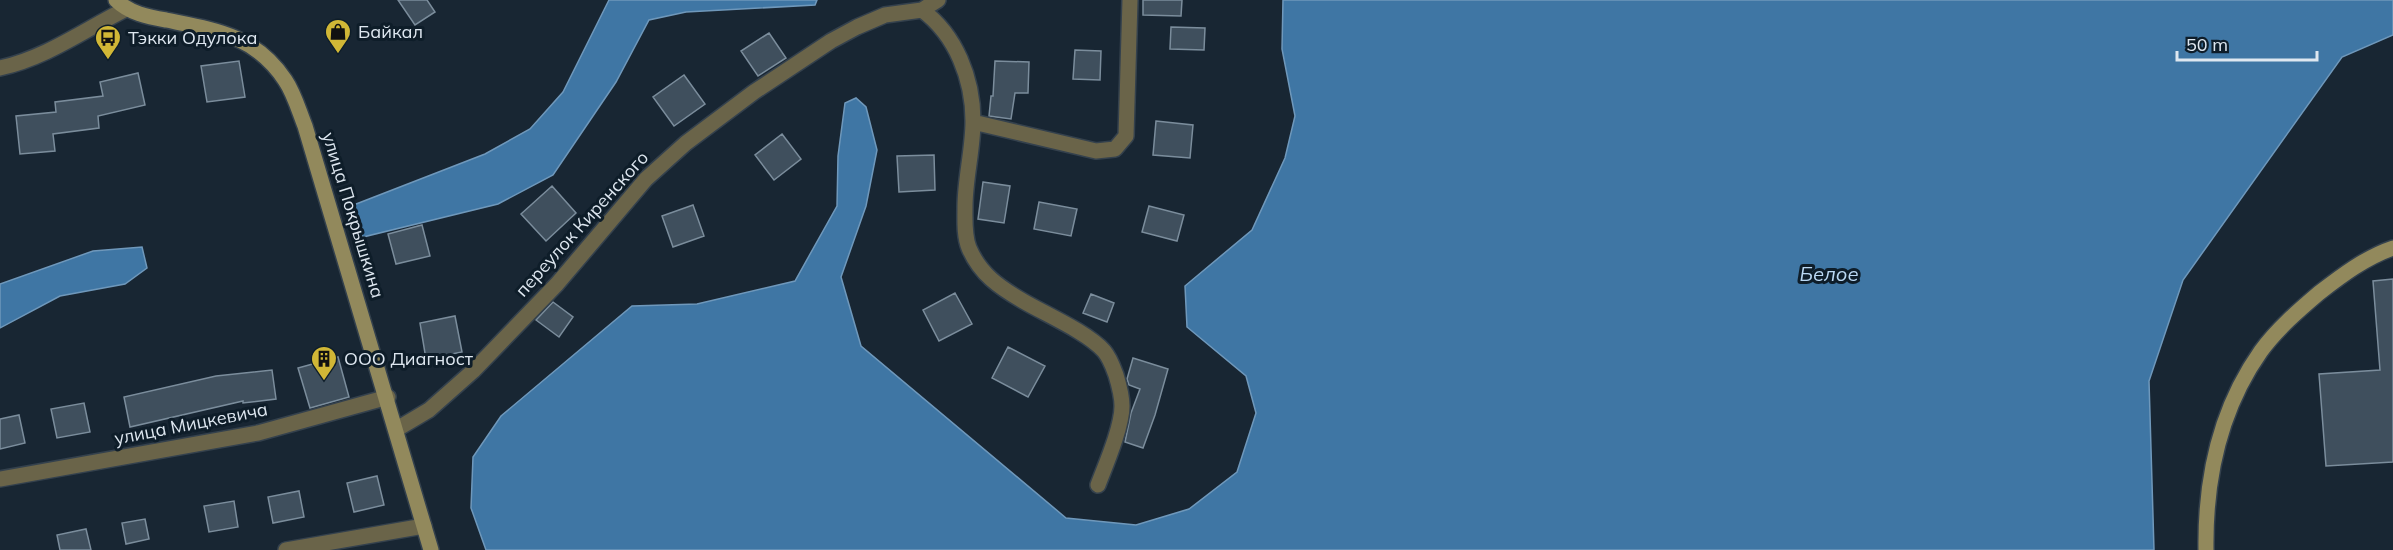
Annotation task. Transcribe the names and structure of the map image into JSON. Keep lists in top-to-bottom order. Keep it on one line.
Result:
{"streets":{"street":["улица Покрышкина","переулок Киренского","улица Мицкевича"]},"crossings":[["улица Покрышкина","переулок Киренского"],["улица Покрышкина","улица Мицкевича"]],"water":["Белое"],"places":{"shop":["Байкал"],"bus stop":["Тэкки Одулока"],"building":["ООО Диагност"]},"scale_bar":"50 m"}
